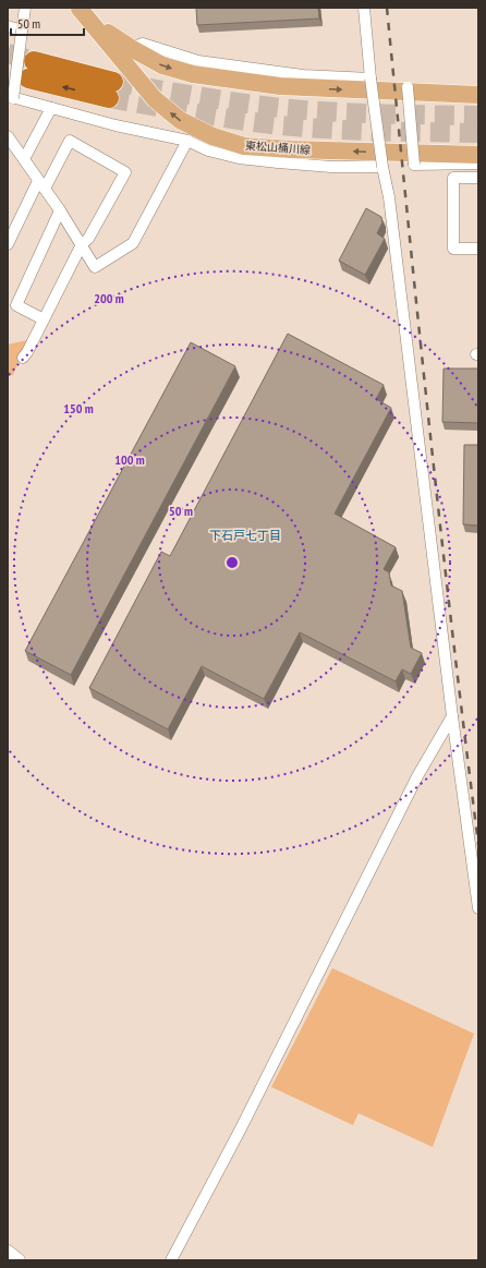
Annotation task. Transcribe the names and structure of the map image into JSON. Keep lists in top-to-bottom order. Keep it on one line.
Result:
{"streets":{"main road":["東松山桶川線"]},"districts":["下石戸七丁目"],"scale_bar":"50 m","rings":["200 m","150 m","100 m","50 m"]}
